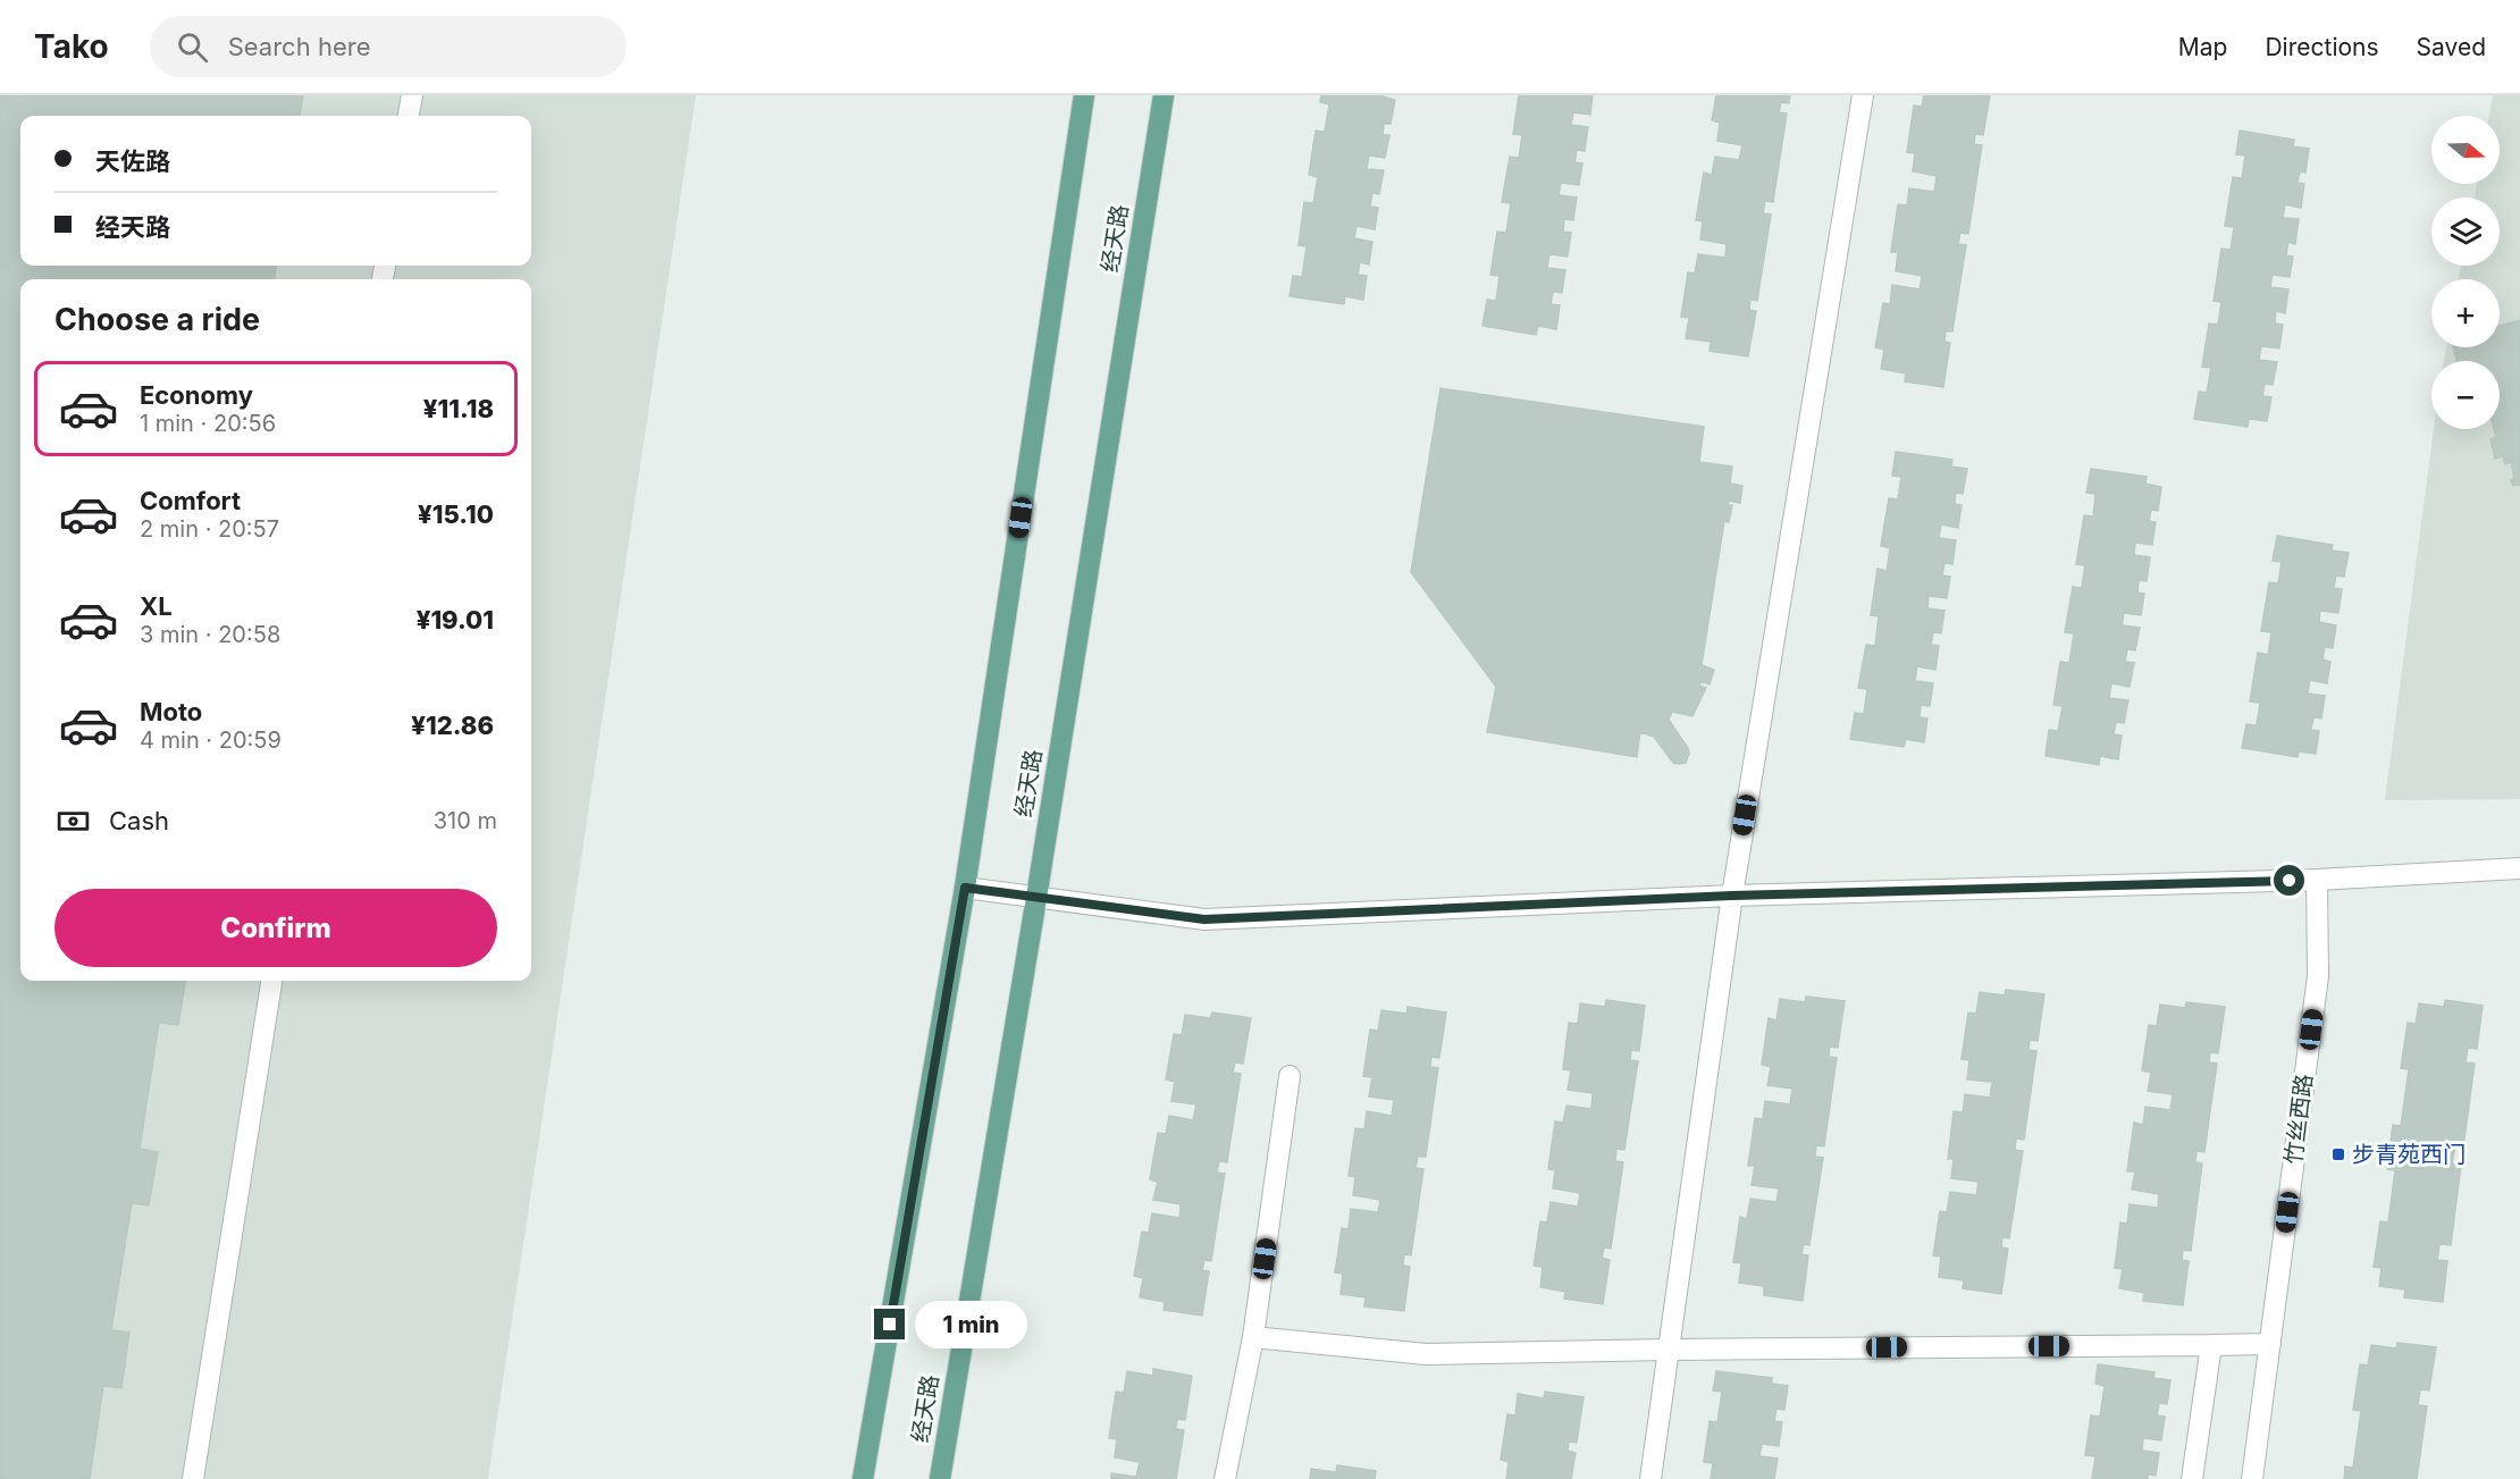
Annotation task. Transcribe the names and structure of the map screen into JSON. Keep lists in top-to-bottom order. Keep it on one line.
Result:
{"streets":{"main road":["经天路"],"street":["竹丝西路"]},"places":{"transit":["步青苑西门"]},"north":"right","page":{"header":"Tako","search":"Search here","nav":["Map","Directions","Saved"],"map_buttons":["+","−"],"banner":["天佐路","经天路"],"heading":"Choose a ride","list":[{"name":"Economy","note":"1 min · 20:56","value":"¥11.18"},{"name":"Comfort","note":"2 min · 20:57","value":"¥15.10"},{"name":"XL","note":"3 min · 20:58","value":"¥19.01"},{"name":"Moto","note":"4 min · 20:59","value":"¥12.86"}],"pay":["Cash","310 m"],"buttons":"Confirm","bubble":"1 min"}}
